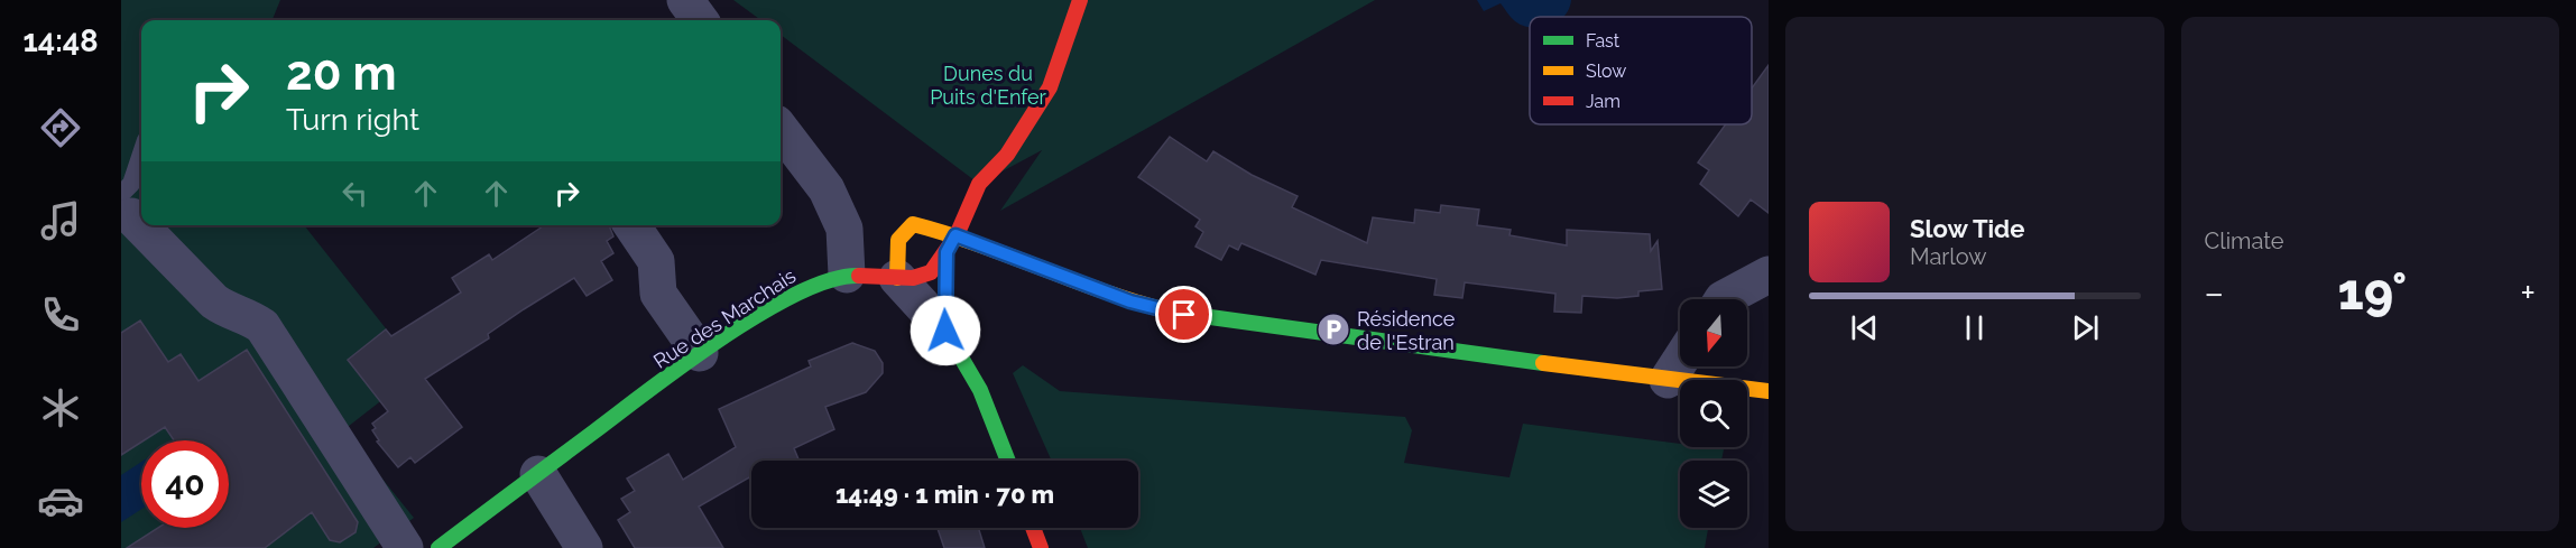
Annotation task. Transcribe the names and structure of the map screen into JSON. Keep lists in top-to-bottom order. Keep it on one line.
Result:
{"streets":{"street":["Rue des Marchais"]},"parks":["Dunes du Puits d'Enfer"],"places":{"parking":["Résidence de l'Estran"]},"legend":["Fast","Slow","Jam"],"north":"bottom","page":{"tabs":"14:48","tile":"Climate","turn":["20 m","Turn right"],"song":["Slow Tide","Marlow"],"heat":["−","19°","+"],"limit":"40","trip":"14:49 · 1 min · 70 m"}}
